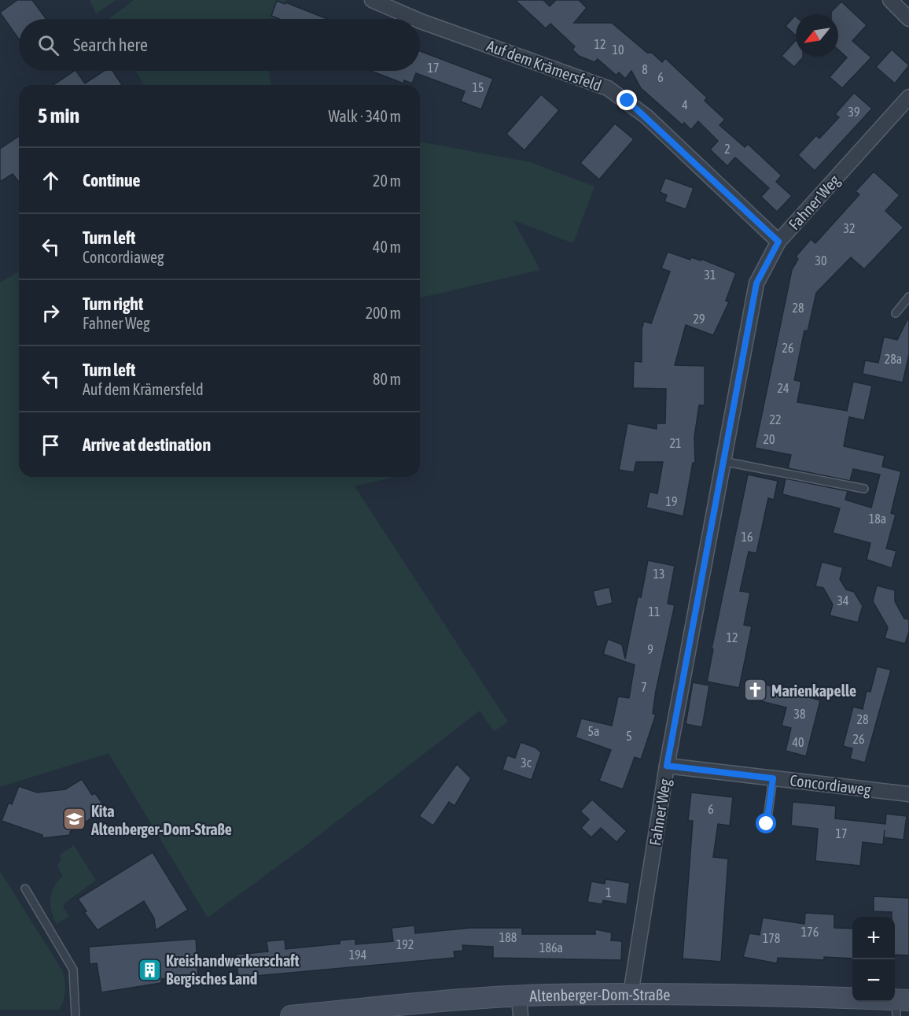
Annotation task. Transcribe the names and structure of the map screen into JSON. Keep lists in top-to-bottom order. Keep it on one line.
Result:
{"streets":{"main road":["Altenberger-Dom-Straße"],"street":["Auf dem Krämersfeld","Fahner Weg","Concordiaweg"]},"crossings":[["Auf dem Krämersfeld","Fahner Weg"],["Fahner Weg","Concordiaweg"],["Fahner Weg","Altenberger-Dom-Straße"]],"places":{"church":["Marienkapelle"],"school or university":["Kita Altenberger-Dom-Straße"],"building":["Kreishandwerkerschaft Bergisches Land"]},"house_numbers":["12","10","17","8","6","15","4","39","2","32","30","31","28","29","26","28a","24","22","20","21","19","18a","16","13","34","11","12","9","7","38","28","5a","5","26","40","3c","6","17","1","176","188","178","192","186a","194"],"north":"bottom left","page":{"search":"Search here","heading":["5 min","Walk · 340 m"],"list":[["Continue","20 m"],["Turn left","Concordiaweg","40 m"],["Turn right","Fahner Weg","200 m"],["Turn left","Auf dem Krämersfeld","80 m"],"Arrive at destination"],"map_buttons":["+","−"]}}
